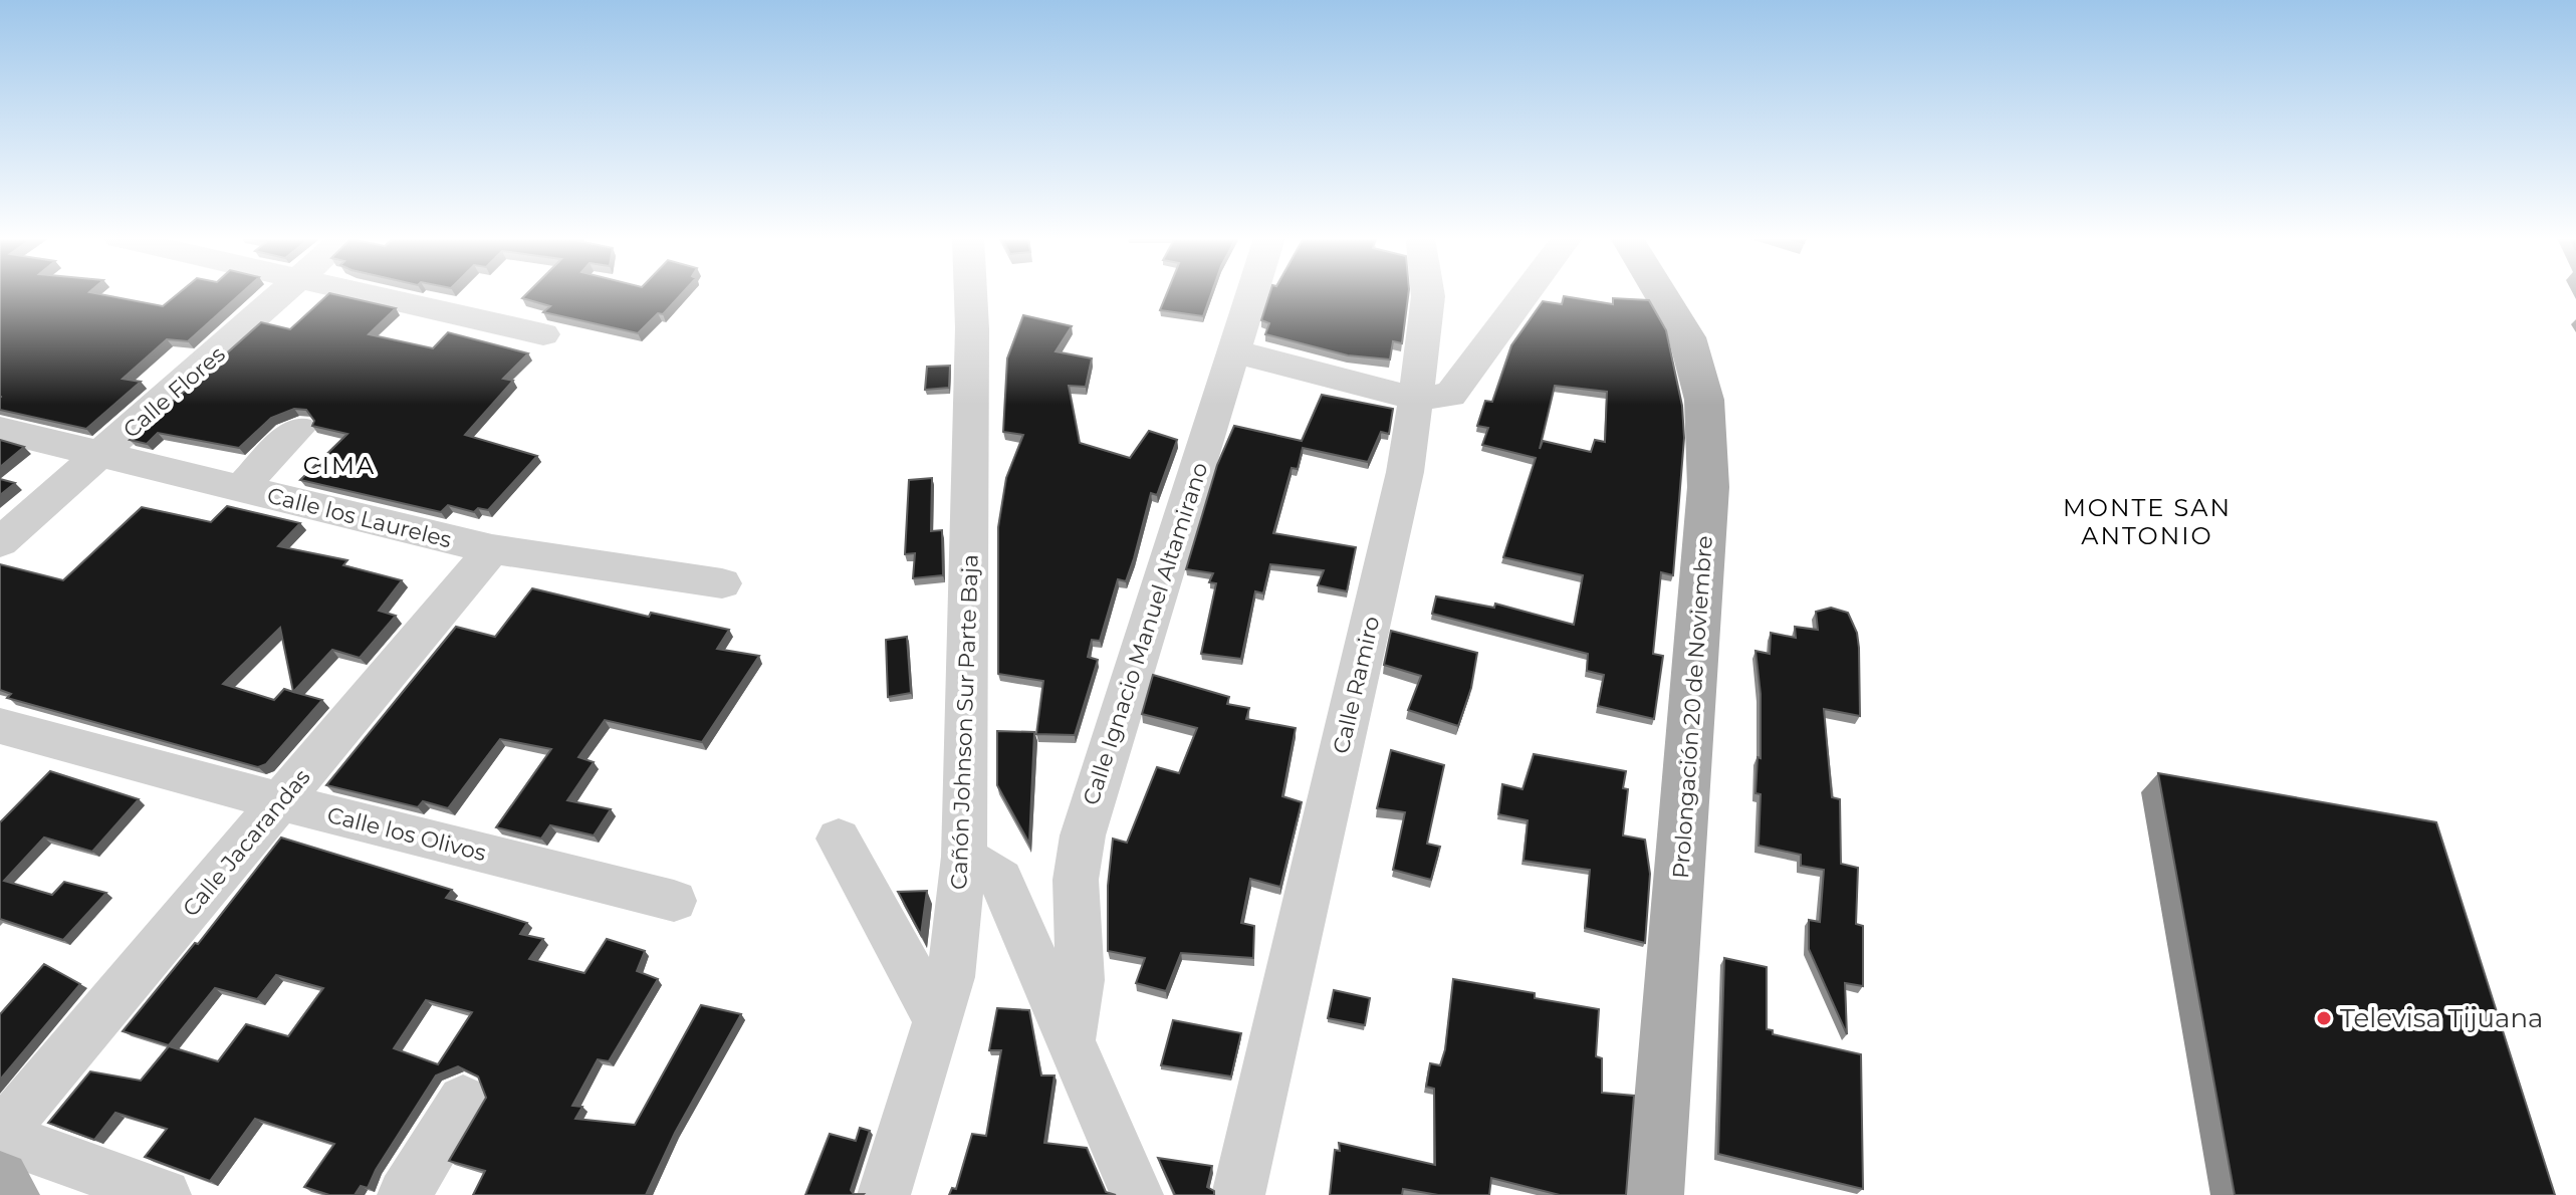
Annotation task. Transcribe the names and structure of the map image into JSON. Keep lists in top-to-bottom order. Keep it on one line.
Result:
{"streets":{"main road":["Prolongación 20 de Noviembre"],"street":["Calle Flores","Calle los Laureles","Calle Ignacio Manuel Altamirano","Calle Ramiro","Cañón Johnson Sur Parte Baja","Calle los Olivos","Calle Jacarandas"]},"crossings":[["Calle Flores","Calle los Laureles"],["Calle los Laureles","Calle Jacarandas"],["Calle los Olivos","Calle Jacarandas"]],"districts":["CIMA","MONTE SAN ANTONIO"],"places":["Televisa Tijuana"]}
